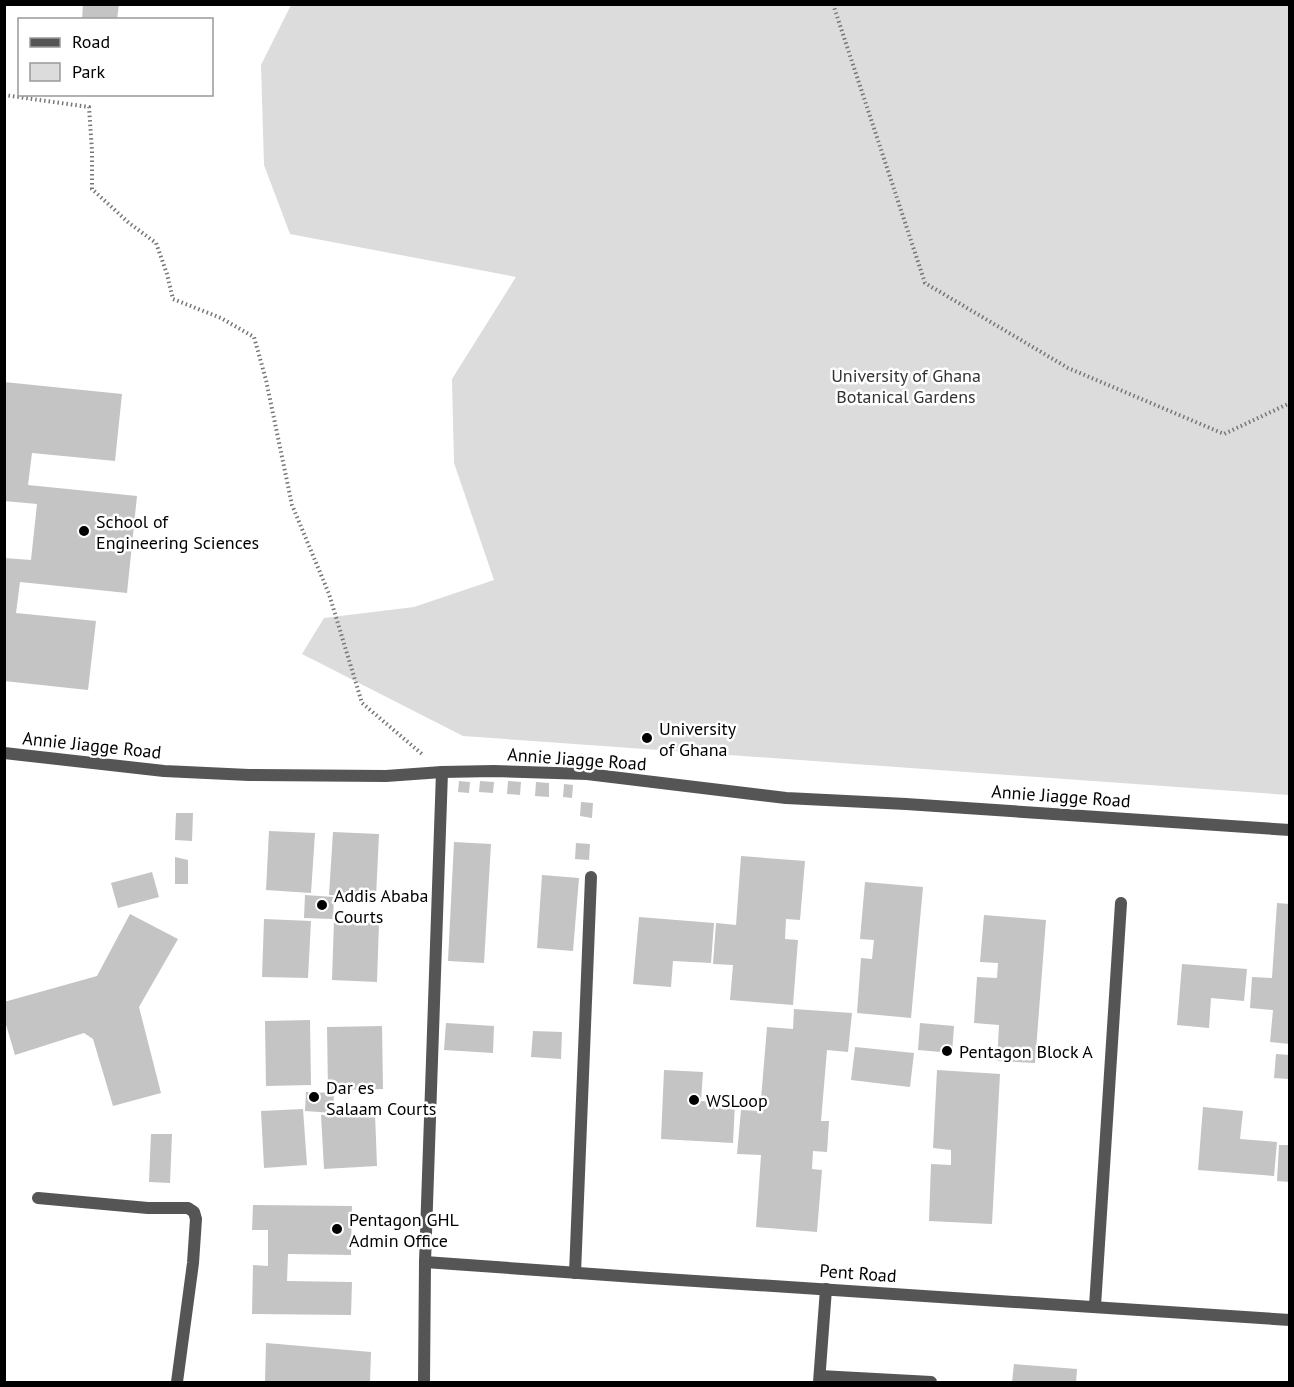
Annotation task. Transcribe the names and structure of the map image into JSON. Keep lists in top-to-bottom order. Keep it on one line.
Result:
{"streets":{"street":["Annie Jiagge Road","Pent Road"]},"parks":["University of Ghana Botanical Gardens"],"places":["School of Engineering Sciences","University of Ghana","Addis Ababa Courts","Pentagon Block A","Dar es Salaam Courts","WSLoop","Pentagon GHL Admin Office"],"legend":["Road","Park"]}
